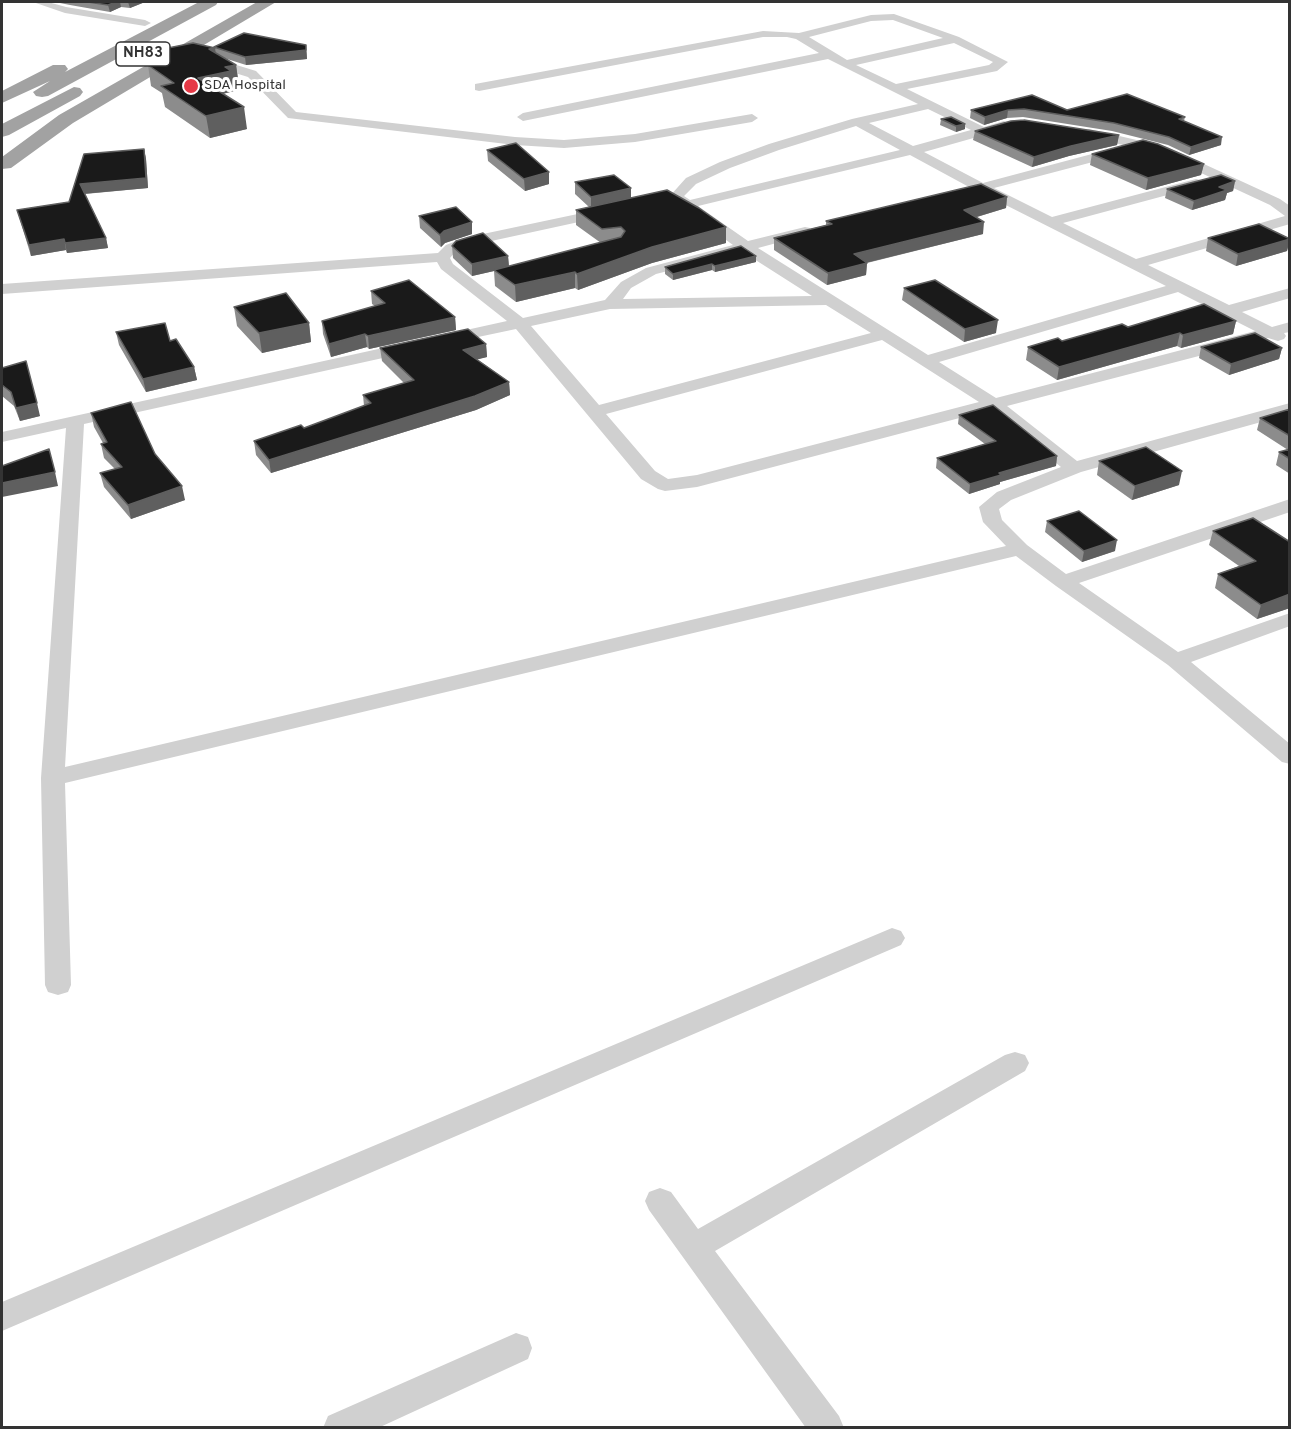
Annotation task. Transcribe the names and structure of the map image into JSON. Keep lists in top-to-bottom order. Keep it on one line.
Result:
{"streets":{"highway":["NH83"]},"places":["SDA Hospital"]}
